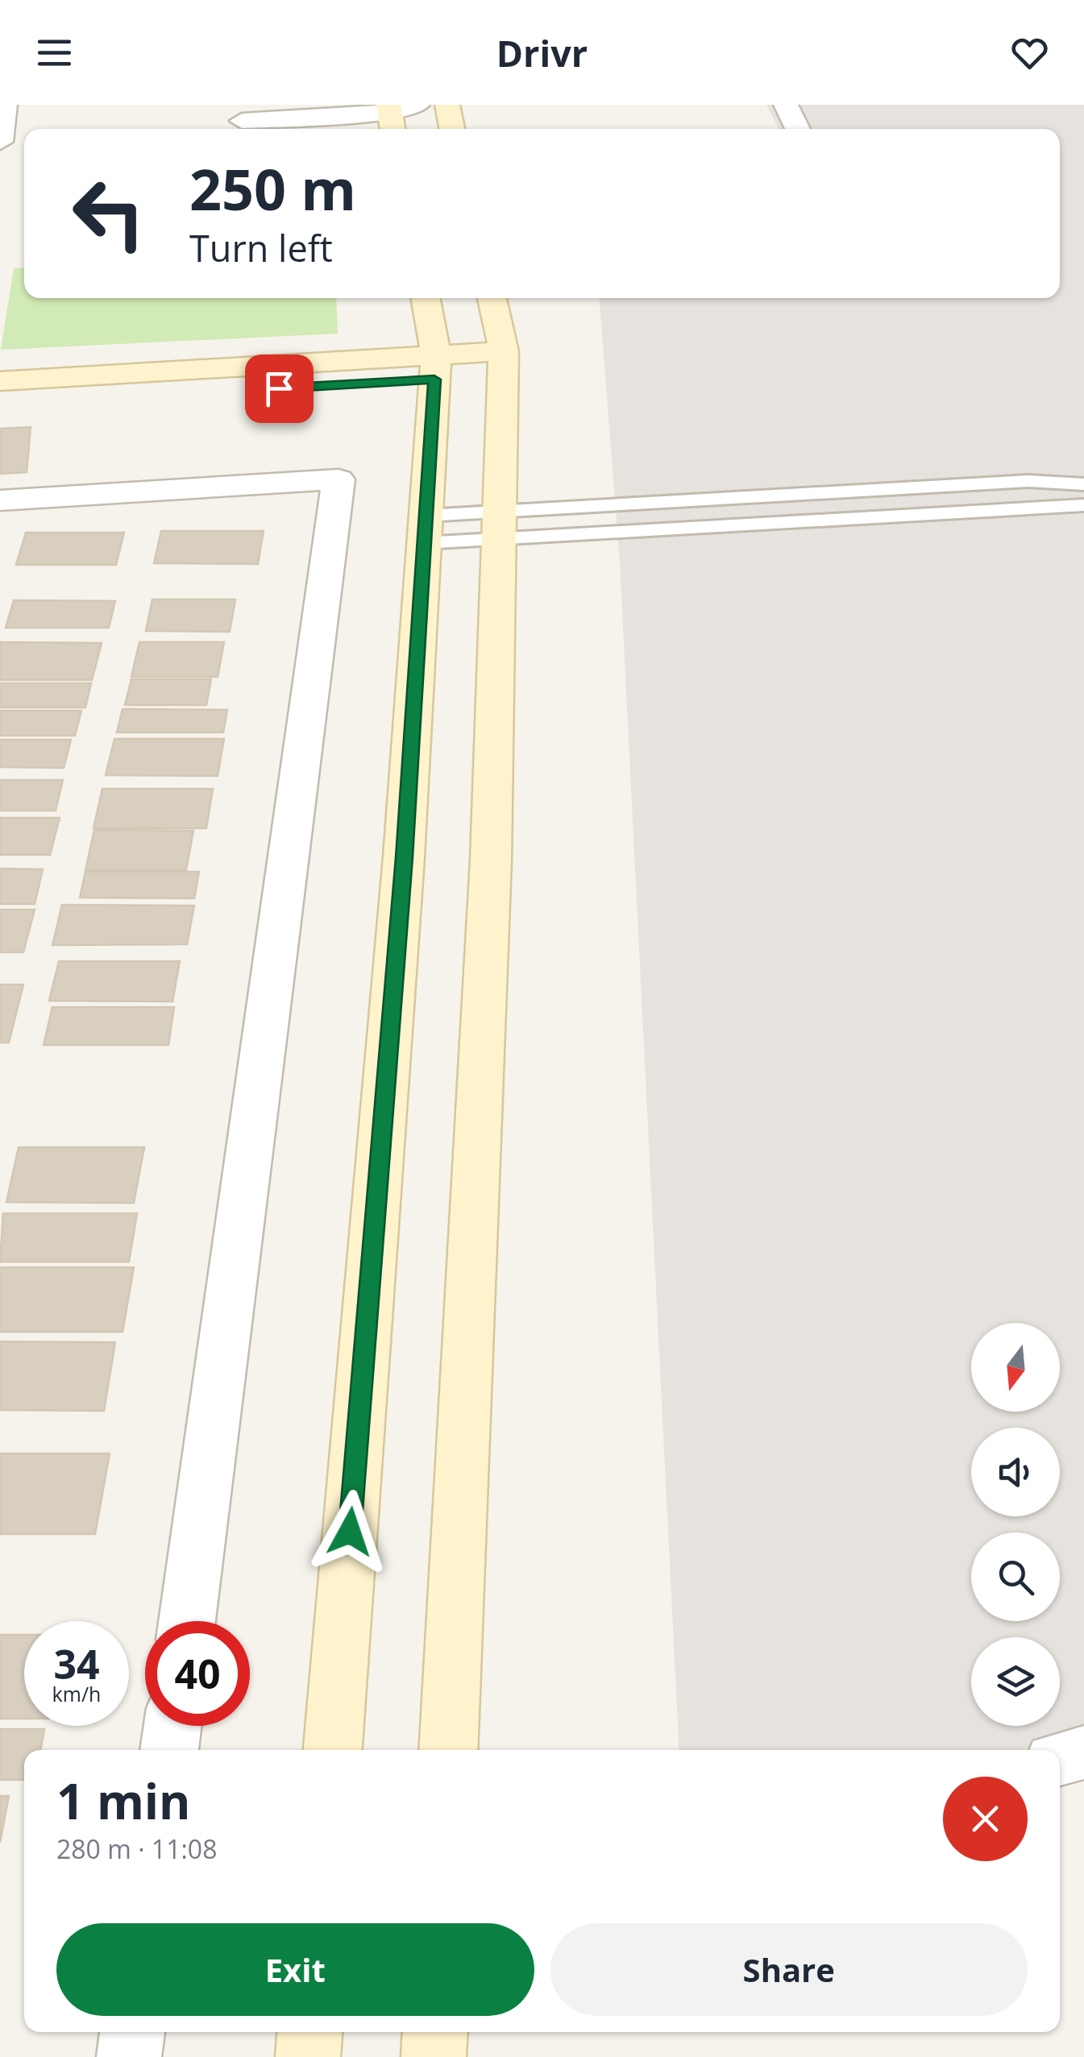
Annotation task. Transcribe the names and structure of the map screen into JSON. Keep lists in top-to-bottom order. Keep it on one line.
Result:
{"north":"bottom","page":{"header":"Drivr","turn":["250 m","Turn left"],"speed":"34 km/h","limit":"40","heading":["1 min","280 m · 11:08"],"buttons":["Exit","Share"]}}
